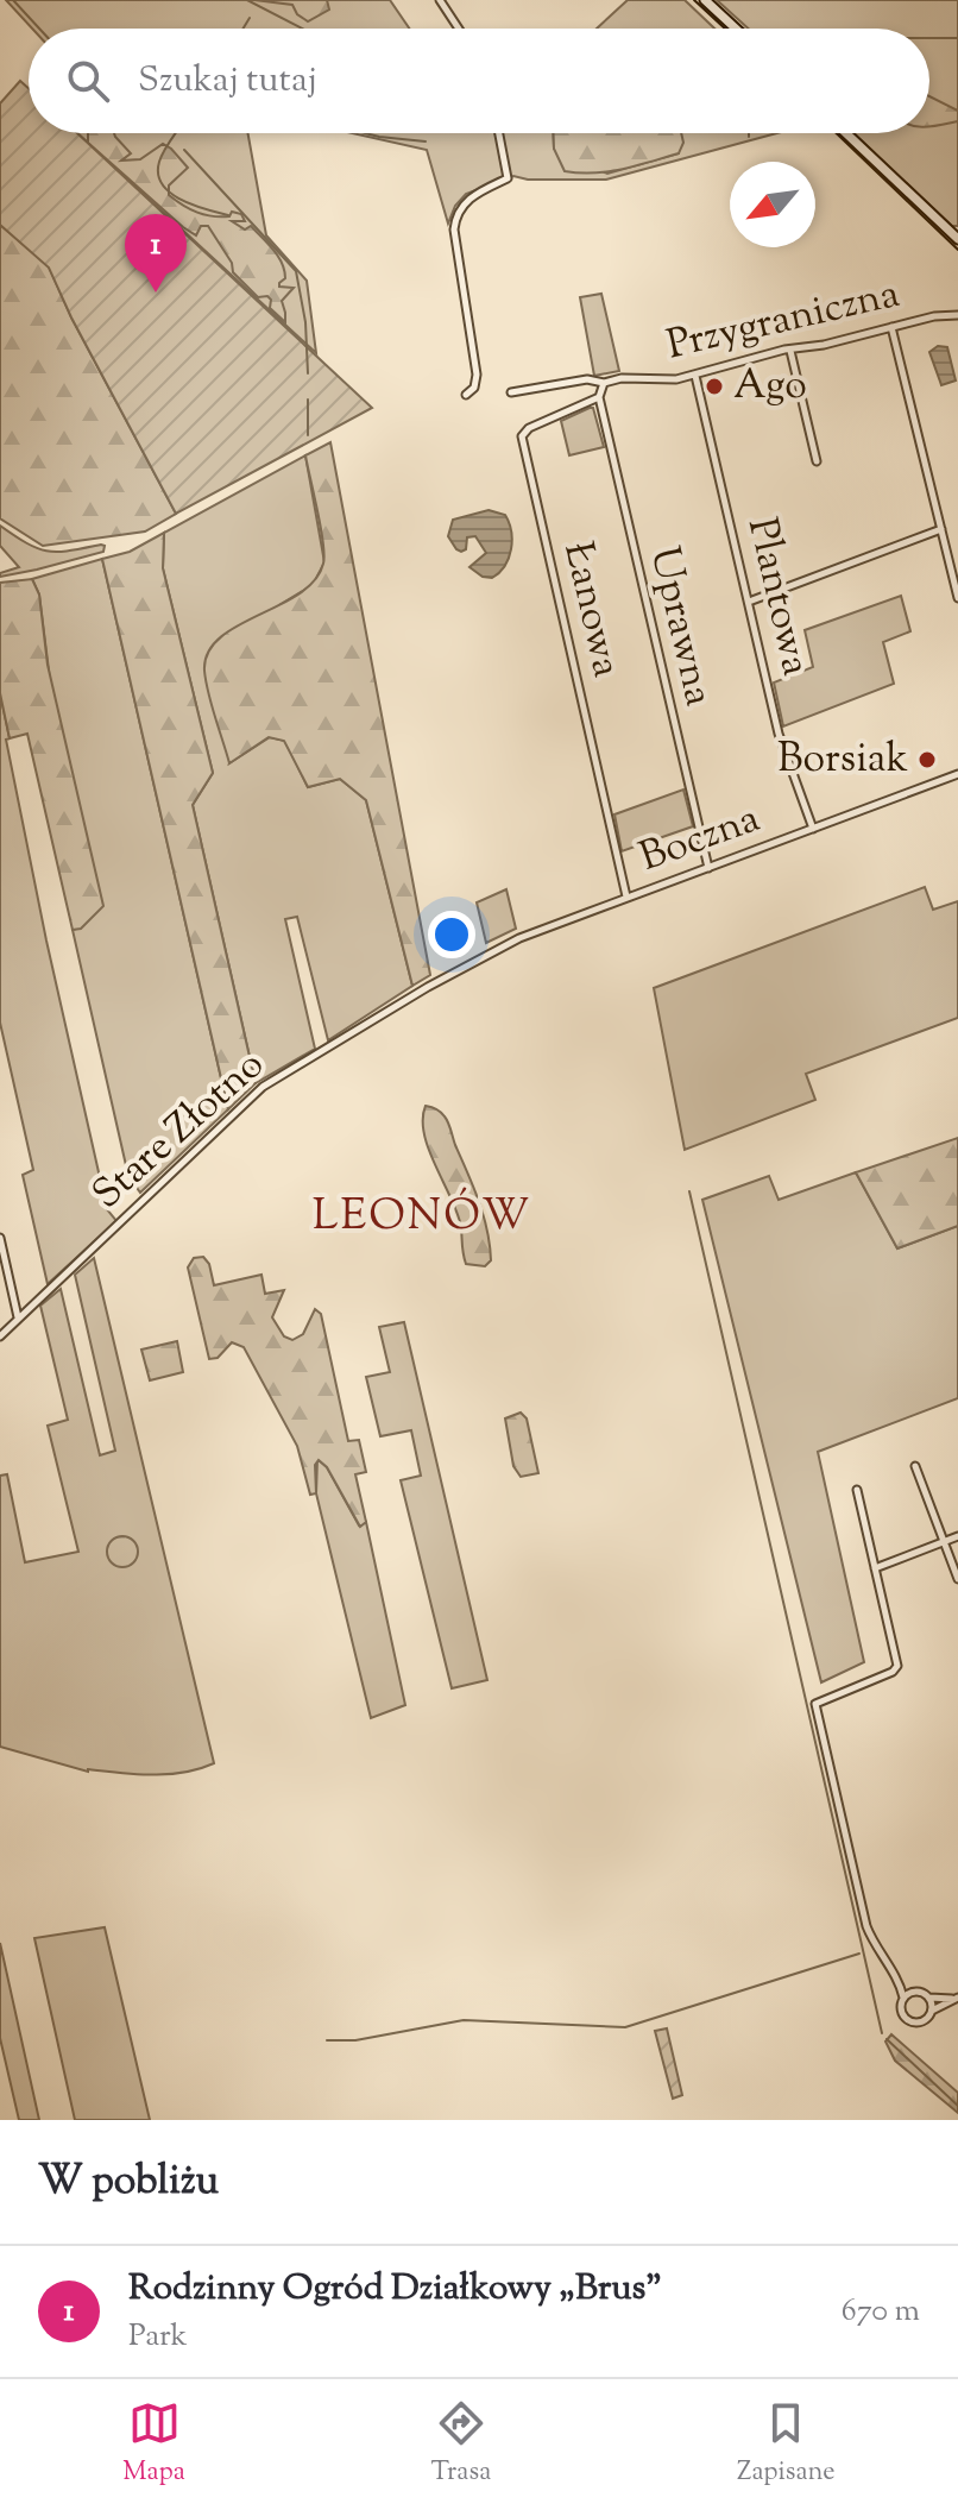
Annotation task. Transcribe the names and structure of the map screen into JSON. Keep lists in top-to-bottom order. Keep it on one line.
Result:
{"streets":{"street":["Przygraniczna","Plantowa","Łanowa","Uprawna","Boczna","Stare Złotno"]},"crossings":[["Przygraniczna","Plantowa"],["Plantowa","Boczna"],["Łanowa","Uprawna"],["Łanowa","Boczna"],["Łanowa","Stare Złotno"],["Uprawna","Boczna"],["Boczna","Stare Złotno"]],"districts":["LEONÓW"],"places":["Ago","Borsiak"],"north":"bottom left","page":{"search":"Szukaj tutaj","pins":"1","heading":"W pobliżu","list":[{"mark":"1","name":"Rodzinny Ogród Działkowy „Brus”","note":"Park","value":"670 m"}],"nav":["Mapa","Trasa","Zapisane"]}}
